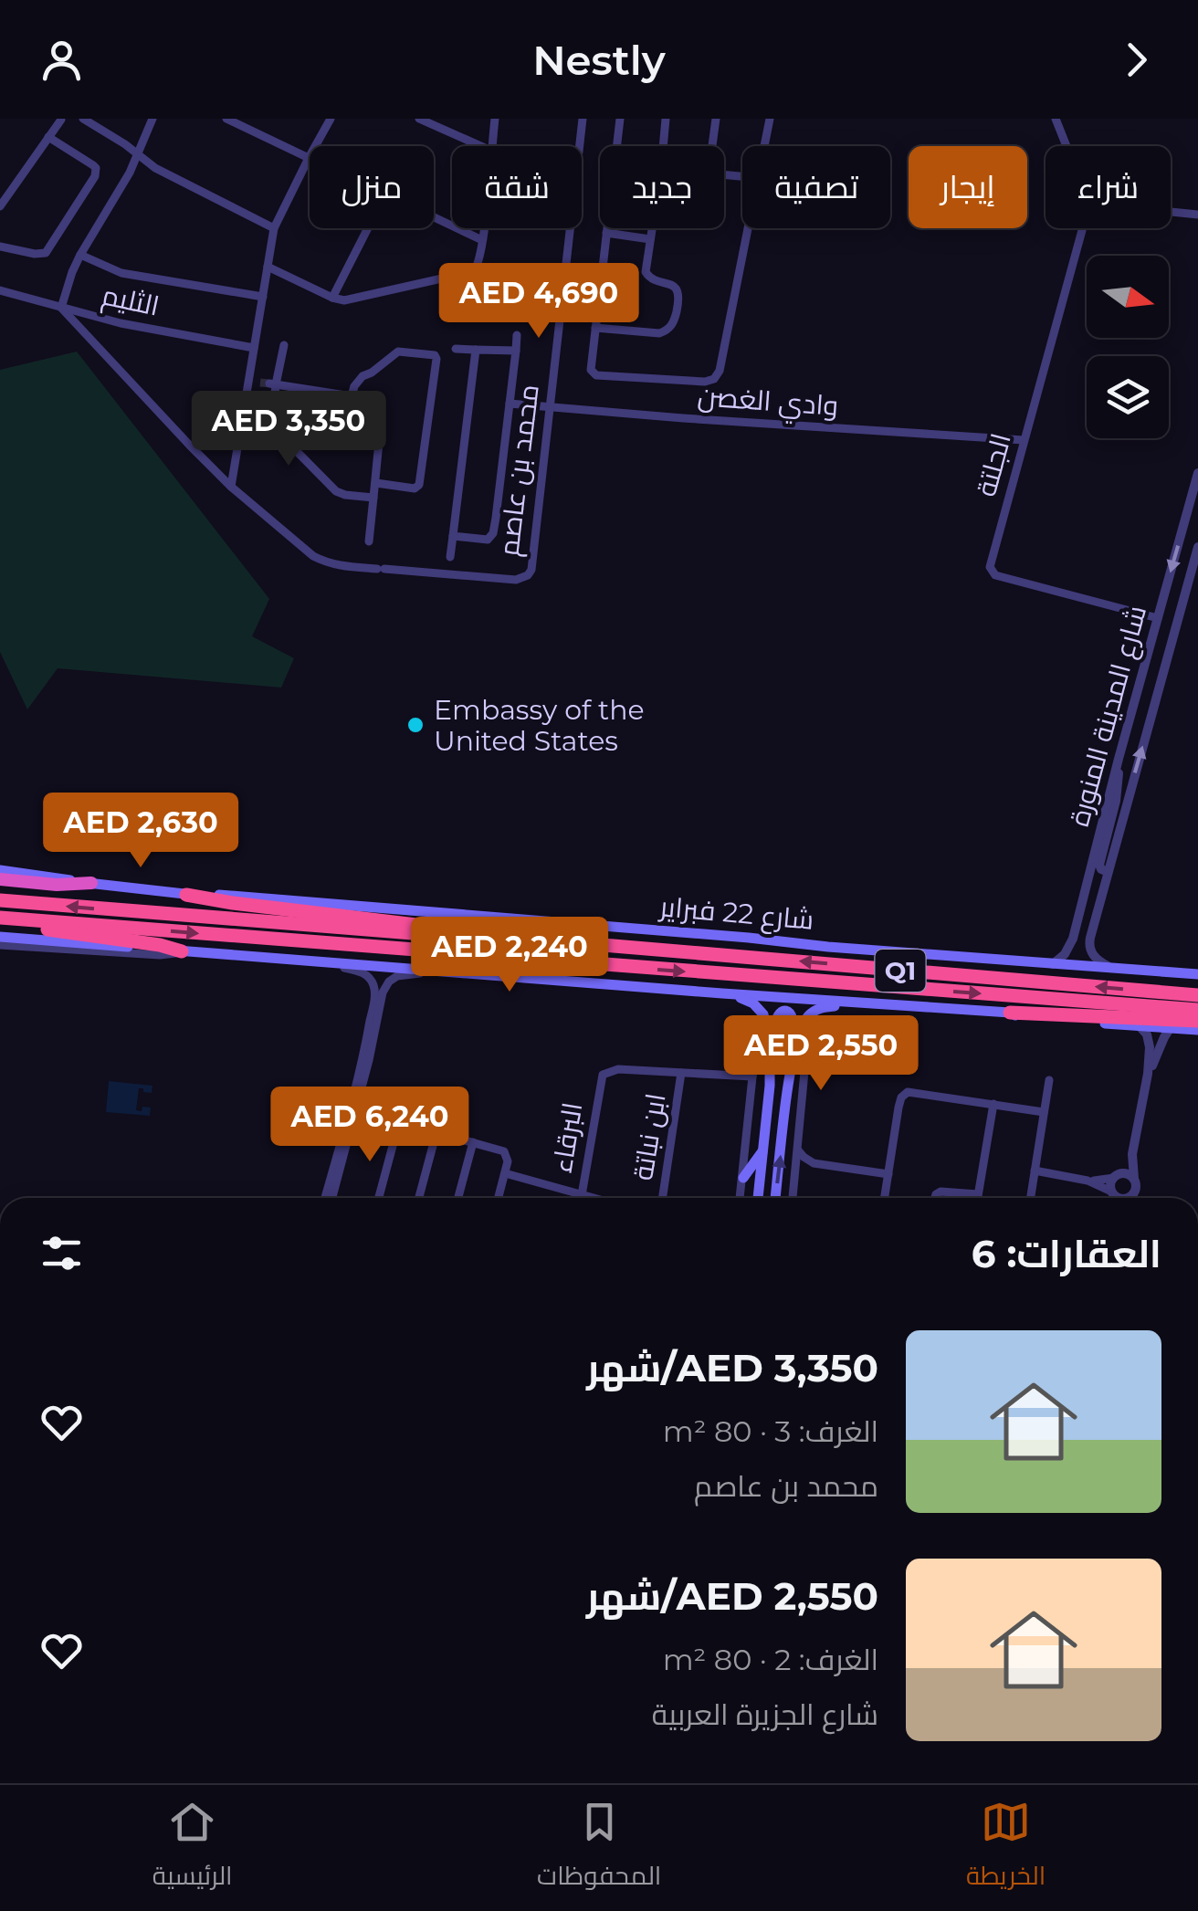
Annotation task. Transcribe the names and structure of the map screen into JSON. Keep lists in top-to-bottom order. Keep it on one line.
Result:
{"streets":{"highway":["شارع 22 فبراير","Q1"],"street":["الثليم","وادي الغصن","الجلتة","محمد بن عاصم","شارع المدينة المنورة","ابن نباتة","البرقاء"]},"crossings":[["الثليم","محمد بن عاصم"],["وادي الغصن","الجلتة"],["وادي الغصن","محمد بن عاصم"],["الجلتة","شارع المدينة المنورة"],["شارع المدينة المنورة","شارع 22 فبراير"],["ابن نباتة","البرقاء"]],"places":["Embassy of the United States"],"north":"right","page":{"header":"Nestly","chip":["شراء","إيجار","تصفية","جديد","شقة","منزل"],"price":["AED 4,690","AED 3,350","AED 2,630","AED 2,240","AED 2,550","AED 6,240"],"heading":"العقارات: 6","list":[{"name":"AED 3,350/شهر","note":"الغرف: 3 · 80 m² · محمد بن عاصم"},{"name":"AED 2,550/شهر","note":"الغرف: 2 · 80 m² · شارع الجزيرة العربية"}],"tabs":["الخريطة","المحفوظات","الرئيسية"]}}
